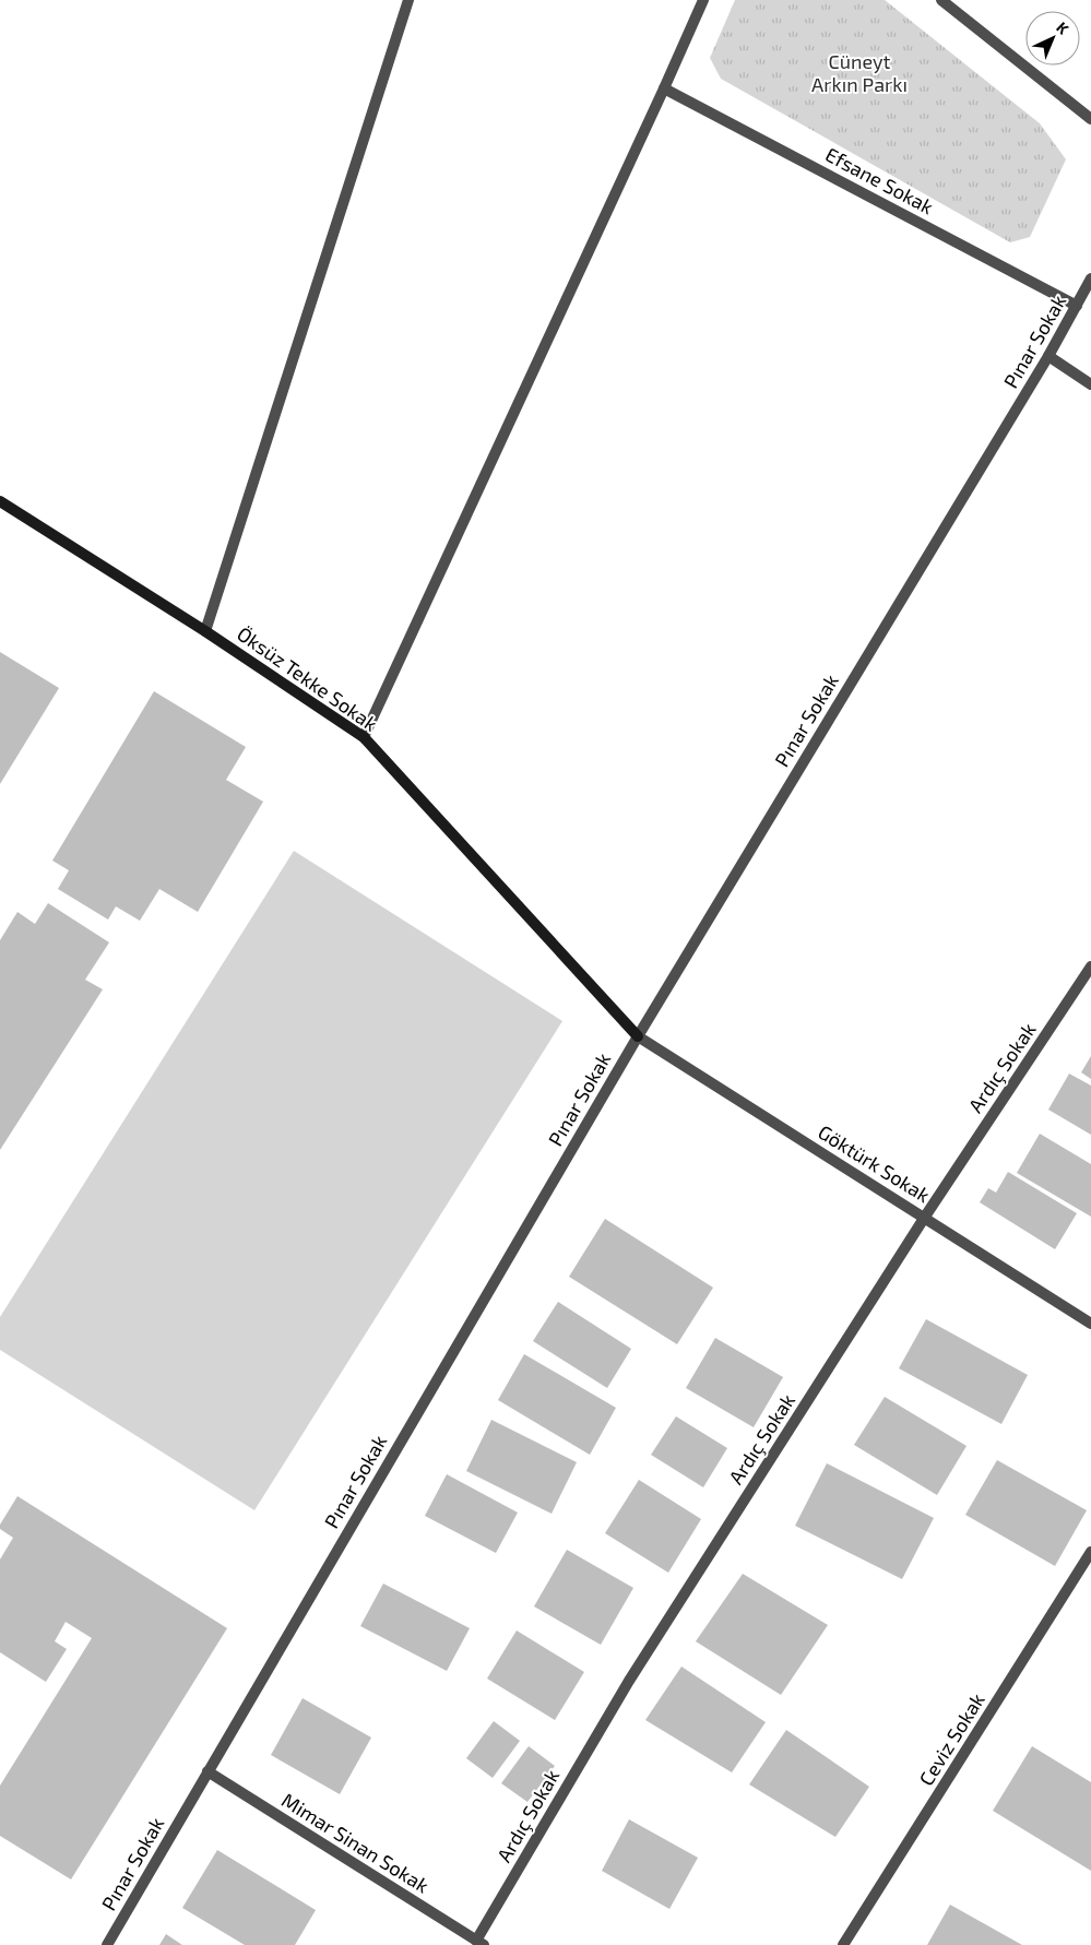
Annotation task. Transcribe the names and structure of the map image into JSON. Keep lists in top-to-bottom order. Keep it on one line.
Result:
{"streets":{"main road":["Öksüz Tekke Sokak"],"street":["Efsane Sokak","Pınar Sokak","Ardıç Sokak","Göktürk Sokak","Ceviz Sokak","Mimar Sinan Sokak"]},"crossings":[["Efsane Sokak","Pınar Sokak"],["Pınar Sokak","Öksüz Tekke Sokak"],["Pınar Sokak","Göktürk Sokak"],["Pınar Sokak","Mimar Sinan Sokak"],["Öksüz Tekke Sokak","Göktürk Sokak"],["Ardıç Sokak","Göktürk Sokak"],["Ardıç Sokak","Mimar Sinan Sokak"]],"parks":["Cüneyt Arkın Parkı"],"north":"top right"}
